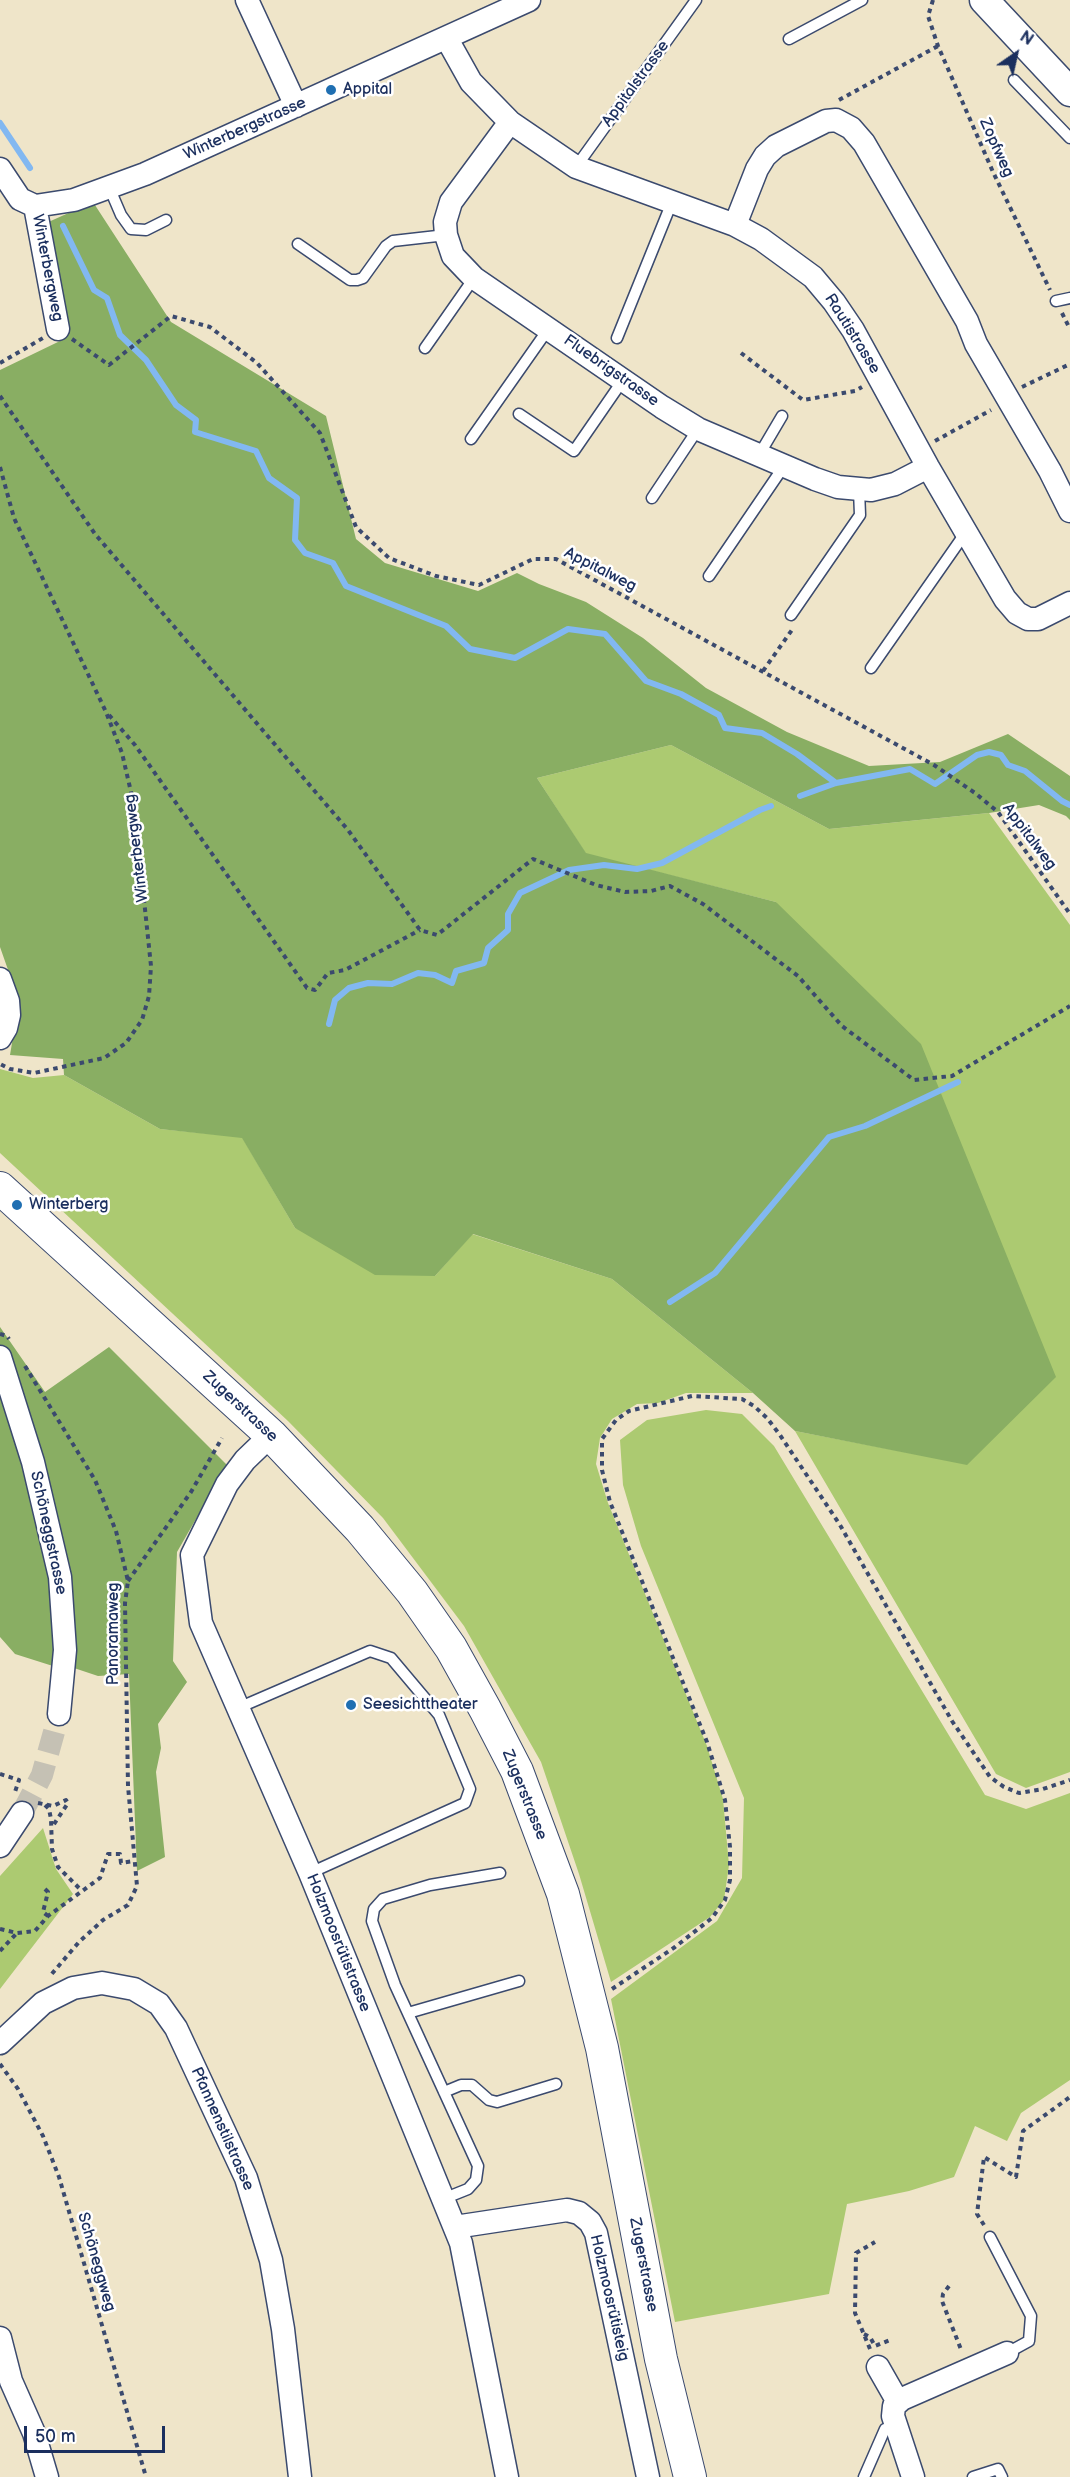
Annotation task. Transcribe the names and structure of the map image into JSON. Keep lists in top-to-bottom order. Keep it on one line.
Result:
{"streets":{"main road":["Zugerstrasse"],"street":["Winterbergstrasse","Winterbergweg","Rautistrasse","Fluebrigstrasse","Schöneggstrasse","Holzmoosrütistrasse","Pfannenstilstrasse","Holzmoosrütisteig"],"lane":["Appitalstrasse"],"path":["Zopfweg","Appitalweg","Panoramaweg","Schöneggweg"]},"crossings":[["Winterbergstrasse","Winterbergweg"],["Winterbergweg","Appitalweg"],["Rautistrasse","Fluebrigstrasse"],["Zugerstrasse","Holzmoosrütistrasse"],["Panoramaweg","Pfannenstilstrasse"],["Holzmoosrütistrasse","Holzmoosrütisteig"]],"places":["Appital","Winterberg","Seesichttheater"],"scale_bar":"50 m","north":"top right"}
